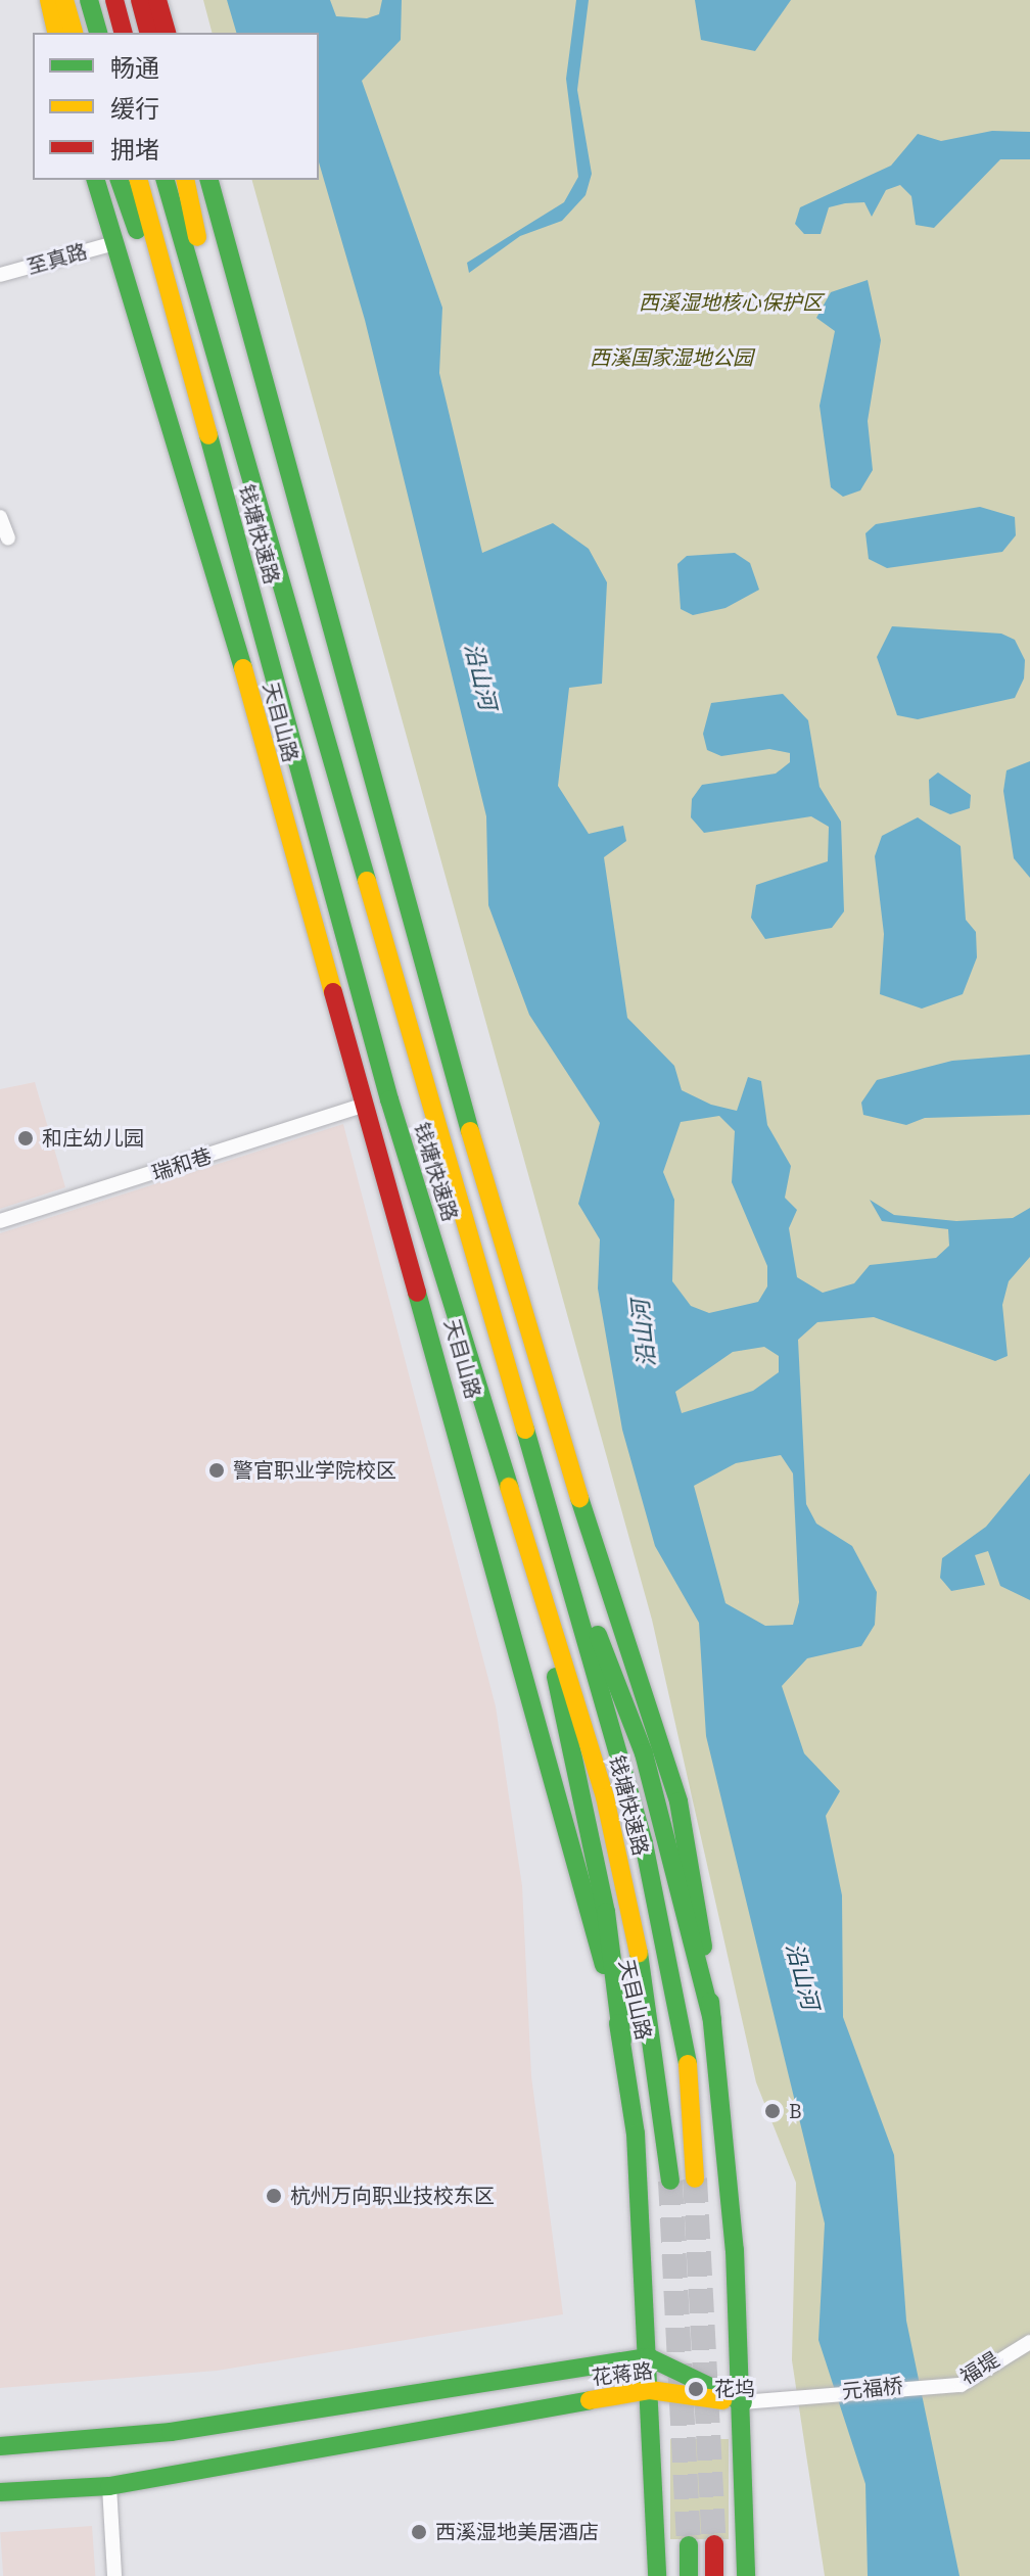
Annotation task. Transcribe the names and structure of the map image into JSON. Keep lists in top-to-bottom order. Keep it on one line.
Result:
{"streets":{"main road":["钱塘快速路","天目山路","花蒋路"],"street":["至真路","瑞和巷","福堤","元福桥"]},"crossings":[["至真路","天目山路"],["天目山路","瑞和巷"],["天目山路","花蒋路"],["福堤","元福桥"],["花蒋路","元福桥"]],"water":["沿山河"],"parks":["西溪湿地核心保护区","西溪国家湿地公园"],"places":["和庄幼儿园","警官职业学院校区","B","杭州万向职业技校东区","花坞","西溪湿地美居酒店"],"legend":["畅通","缓行","拥堵"]}
